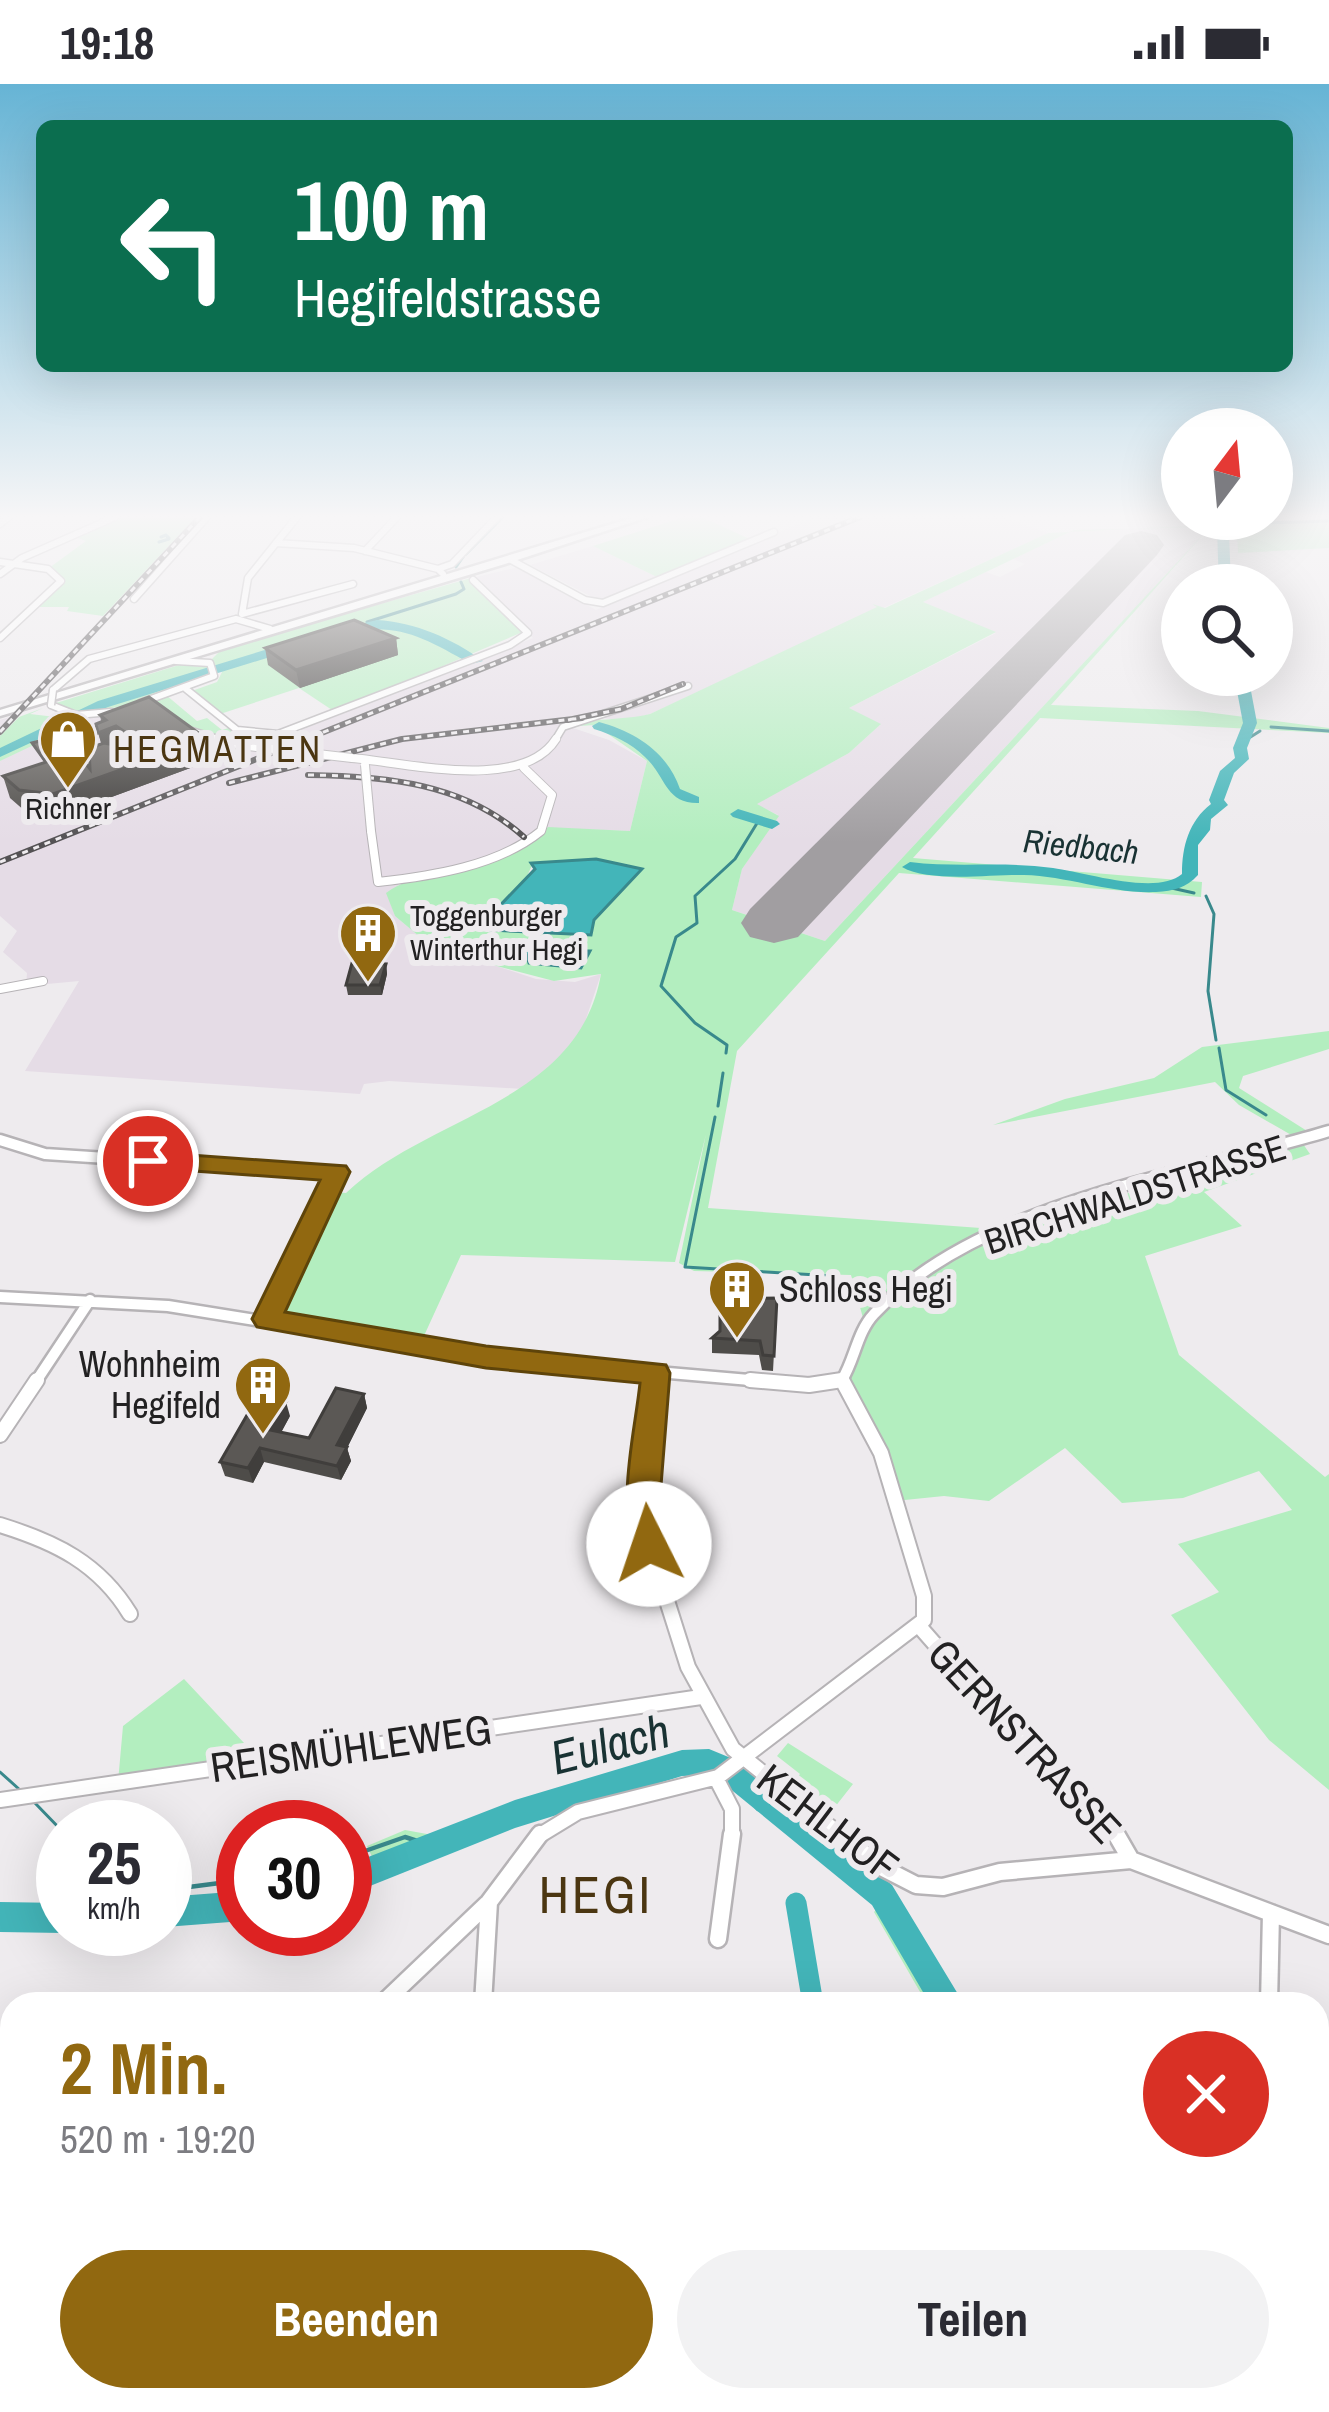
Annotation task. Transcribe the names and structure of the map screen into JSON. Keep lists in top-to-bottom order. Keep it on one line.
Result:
{"streets":{"street":["BIRCHWALDSTRASSE","GERNSTRASSE","REISMÜHLEWEG","KEHLHOF"]},"crossings":[["GERNSTRASSE","KEHLHOF"],["REISMÜHLEWEG","KEHLHOF"]],"districts":["HEGMATTEN","HEGI"],"water":["Riedbach","Eulach"],"places":{"shop":["Richner"],"building":["Toggenburger Winterthur Hegi","Schloss Hegi","Wohnheim Hegifeld"]},"north":"top","page":{"status":"19:18","turn":["100 m","Hegifeldstrasse"],"speed":"25 km/h","limit":"30","heading":["2 Min.","520 m · 19:20"],"buttons":["Beenden","Teilen"]}}
